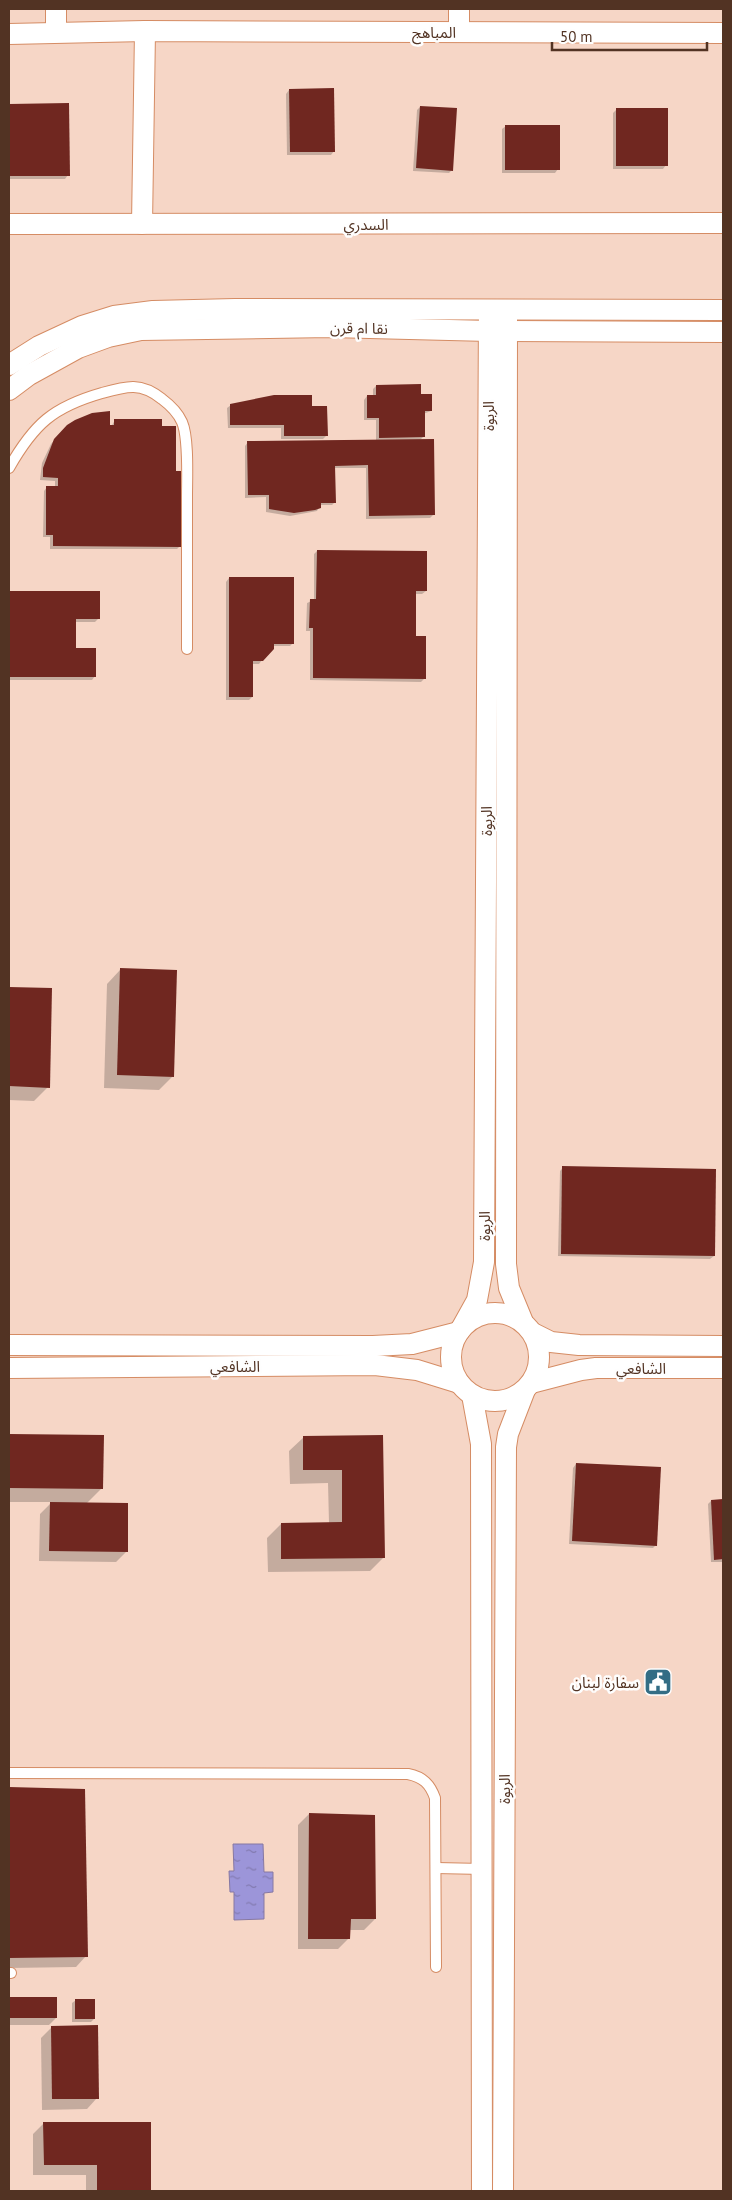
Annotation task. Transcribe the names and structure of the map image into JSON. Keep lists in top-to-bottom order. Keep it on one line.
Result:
{"streets":{"street":["المباهج","السدري","نقا ام قرن","الربوة","الشافعي"]},"crossings":[["نقا ام قرن","الربوة"],["الربوة","الشافعي"]],"places":{"public building":["سفارة لبنان"]},"scale_bar":"50 m"}
